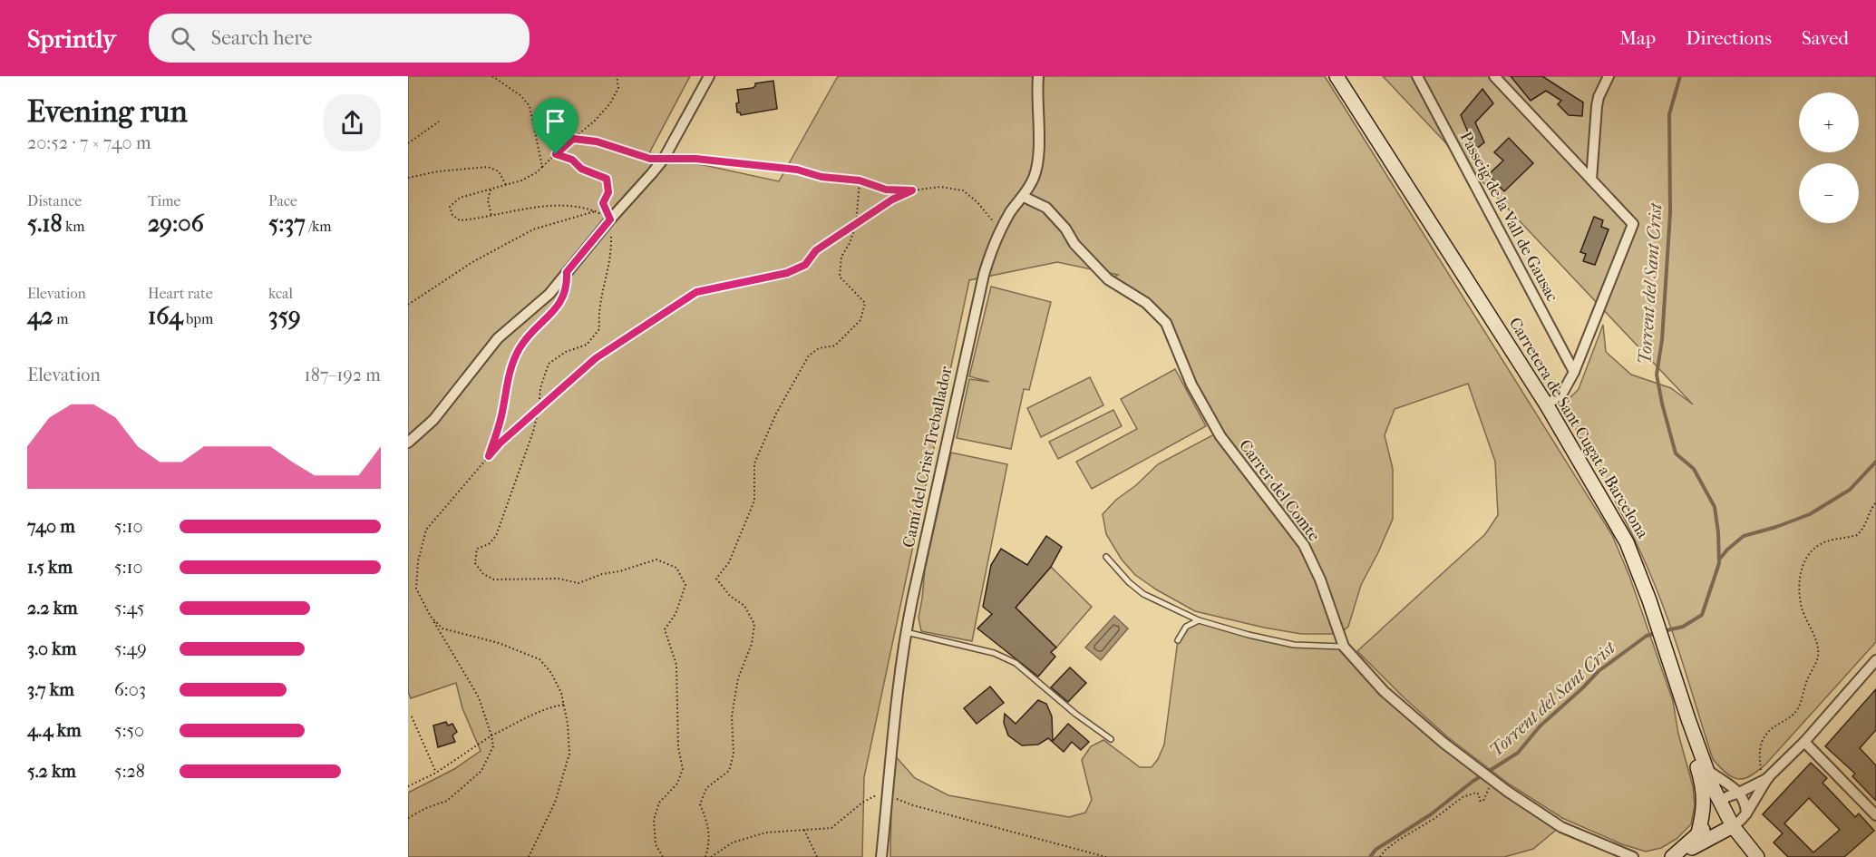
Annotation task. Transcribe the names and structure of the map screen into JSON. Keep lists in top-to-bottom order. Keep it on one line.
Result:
{"streets":{"main road":["Carretera de Sant Cugat a Barcelona"],"street":["Passeig de la Vall de Gausac","Camí del Crist Treballador","Carrer del Comte"]},"crossings":[["Camí del Crist Treballador","Carrer del Comte"]],"water":["Torrent del Sant Crist"],"page":{"header":"Sprintly","search":"Search here","nav":["Map","Directions","Saved"],"heading":["Evening run","20:52 · 7 × 740 m"],"map_buttons":["+","−"],"stats":[["Distance","5.18 km"],["Time","29:06"],["Pace","5:37 /km"],["Elevation","42 m"],["Heart rate","164 bpm"],["kcal","359"]],"chart":["Elevation","187–192 m"],"list":[{"name":"740 m","note":"5:10"},{"name":"1.5 km","note":"5:10"},{"name":"2.2 km","note":"5:45"},{"name":"3.0 km","note":"5:49"},{"name":"3.7 km","note":"6:03"},{"name":"4.4 km","note":"5:50"},{"name":"5.2 km","note":"5:28"}]}}
